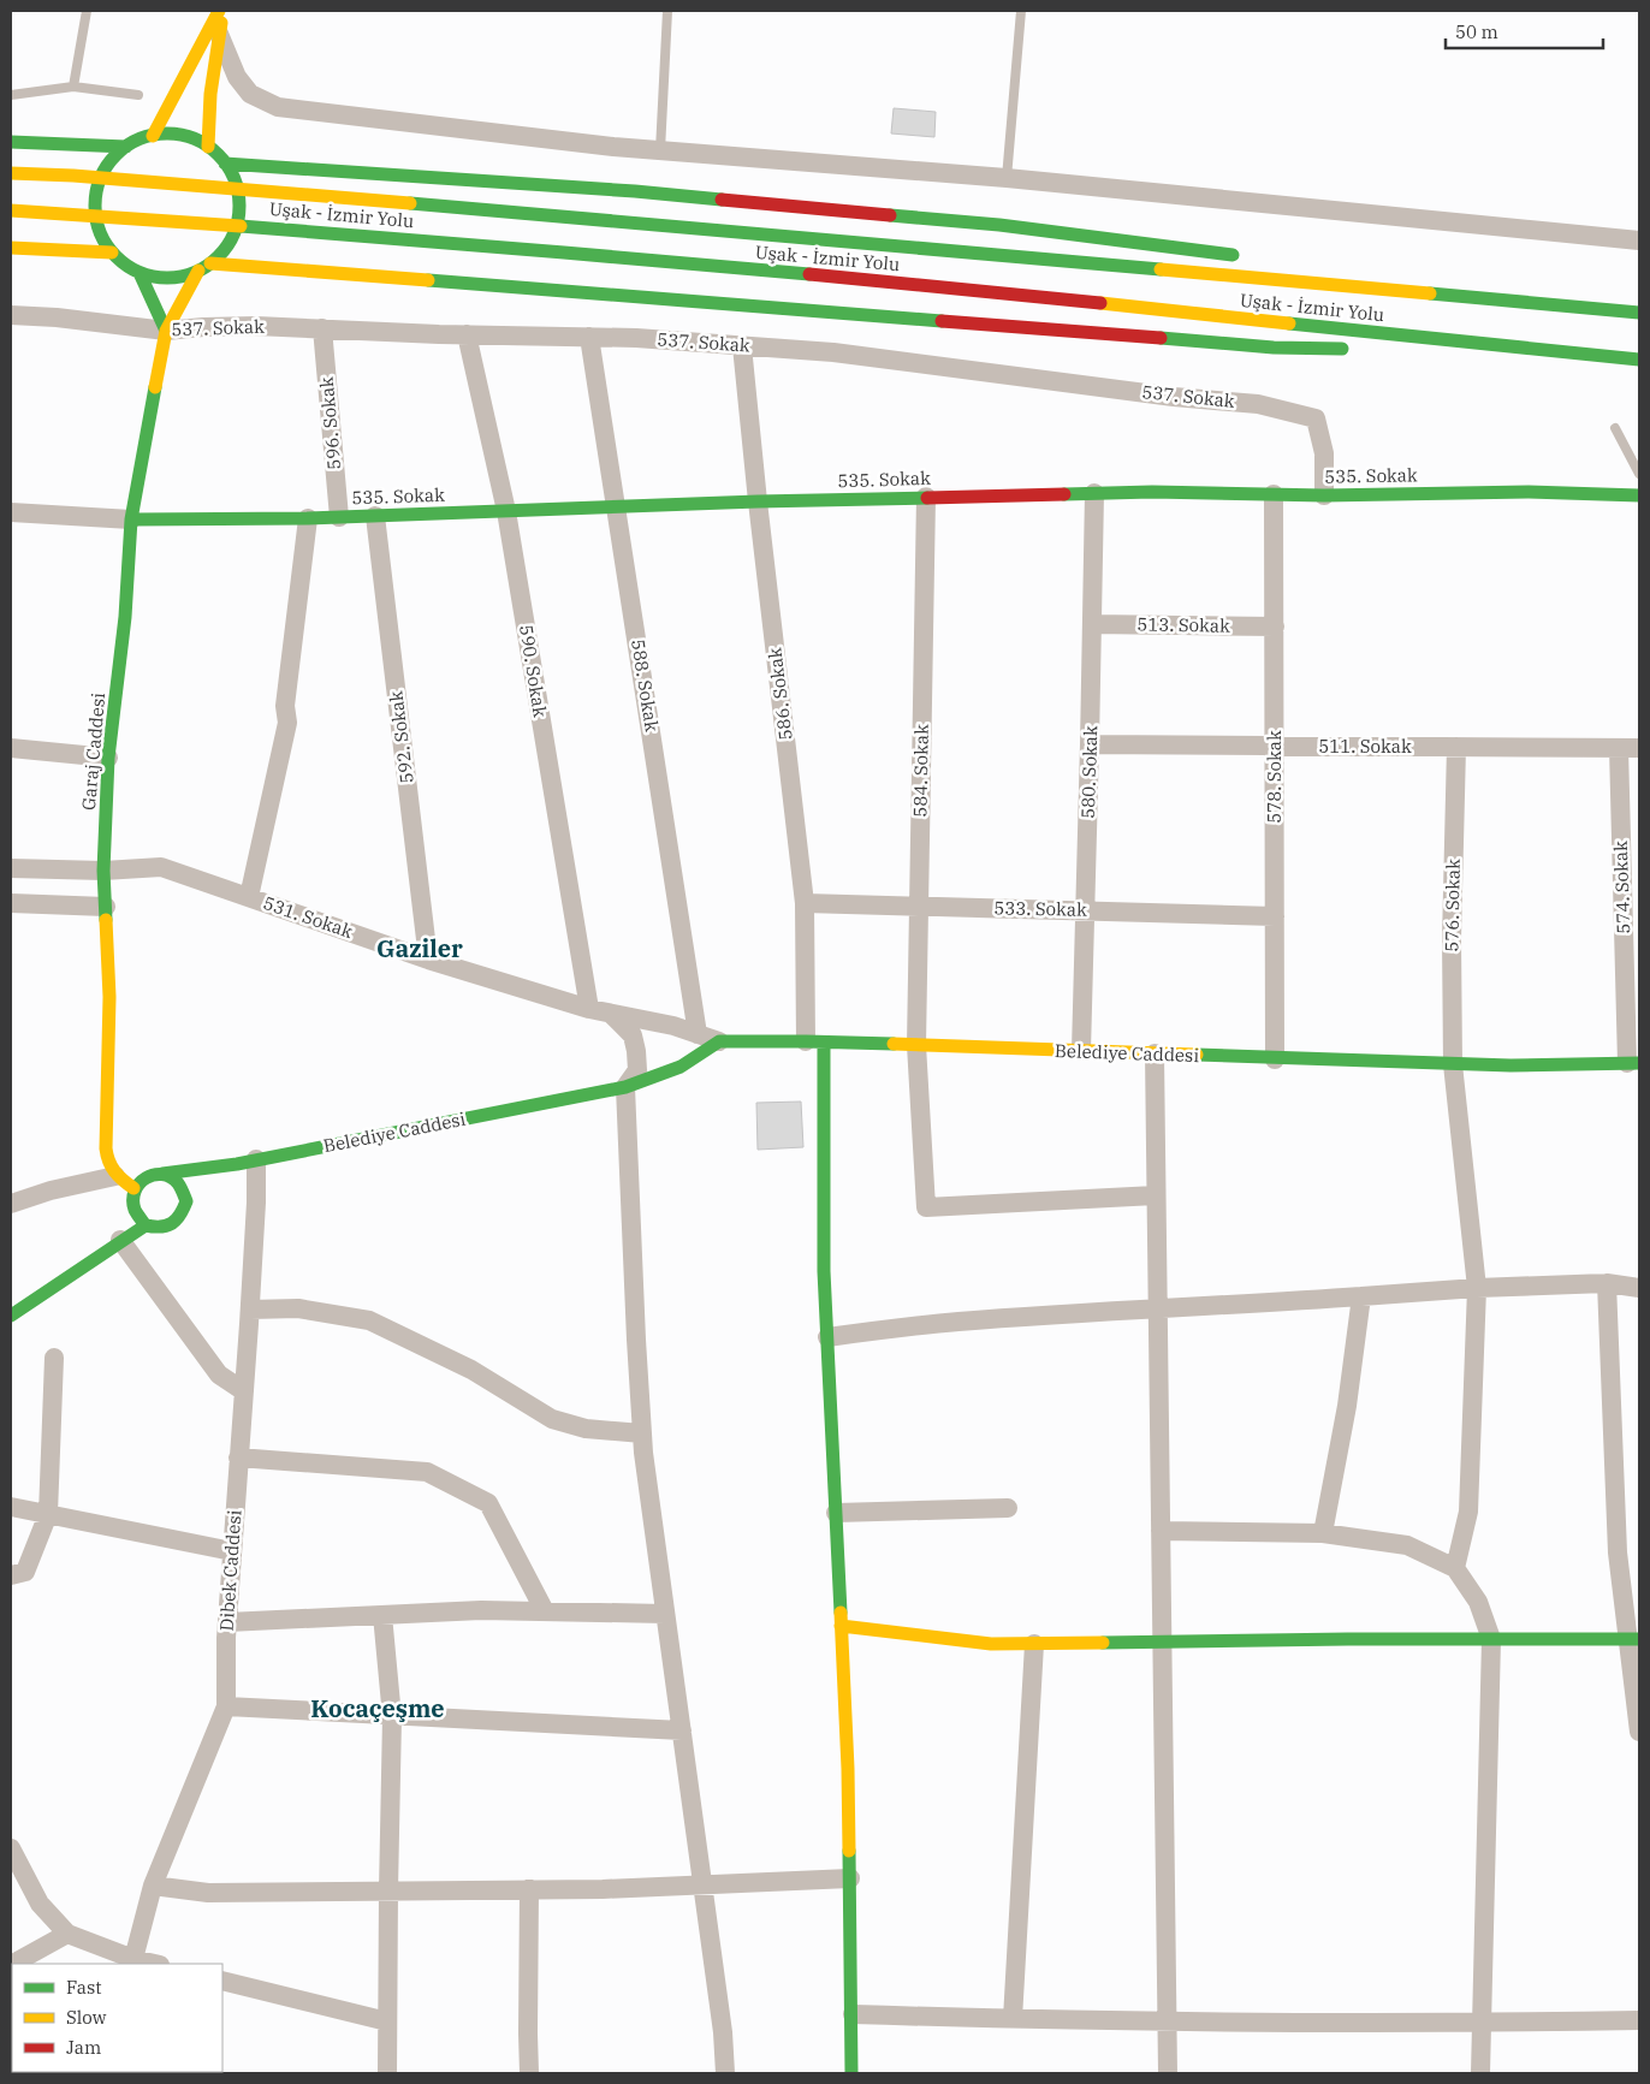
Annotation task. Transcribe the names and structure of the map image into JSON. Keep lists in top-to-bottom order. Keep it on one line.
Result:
{"streets":{"main road":["Uşak - İzmir Yolu","535. Sokak","Garaj Caddesi","Belediye Caddesi"],"street":["537. Sokak","596. Sokak","513. Sokak","590. Sokak","588. Sokak","586. Sokak","592. Sokak","511. Sokak","584. Sokak","580. Sokak","578. Sokak","574. Sokak","576. Sokak","533. Sokak","531. Sokak","Dibek Caddesi"]},"crossings":[["537. Sokak","596. Sokak"],["537. Sokak","535. Sokak"],["537. Sokak","590. Sokak"],["537. Sokak","588. Sokak"],["537. Sokak","586. Sokak"],["537. Sokak","Garaj Caddesi"],["596. Sokak","535. Sokak"],["535. Sokak","590. Sokak"],["535. Sokak","588. Sokak"],["535. Sokak","586. Sokak"],["535. Sokak","592. Sokak"],["535. Sokak","Garaj Caddesi"],["535. Sokak","584. Sokak"],["535. Sokak","580. Sokak"],["535. Sokak","578. Sokak"],["513. Sokak","580. Sokak"],["513. Sokak","578. Sokak"],["590. Sokak","531. Sokak"],["588. Sokak","531. Sokak"],["586. Sokak","533. Sokak"],["586. Sokak","Belediye Caddesi"],["592. Sokak","531. Sokak"],["511. Sokak","580. Sokak"],["511. Sokak","578. Sokak"],["511. Sokak","574. Sokak"],["511. Sokak","576. Sokak"],["Garaj Caddesi","531. Sokak"],["584. Sokak","533. Sokak"],["584. Sokak","Belediye Caddesi"],["580. Sokak","533. Sokak"],["580. Sokak","Belediye Caddesi"],["578. Sokak","533. Sokak"],["578. Sokak","Belediye Caddesi"],["574. Sokak","Belediye Caddesi"],["576. Sokak","Belediye Caddesi"],["531. Sokak","Belediye Caddesi"],["Belediye Caddesi","Dibek Caddesi"]],"districts":["Gaziler","Kocaçeşme"],"legend":["Fast","Slow","Jam"],"scale_bar":"50 m"}
